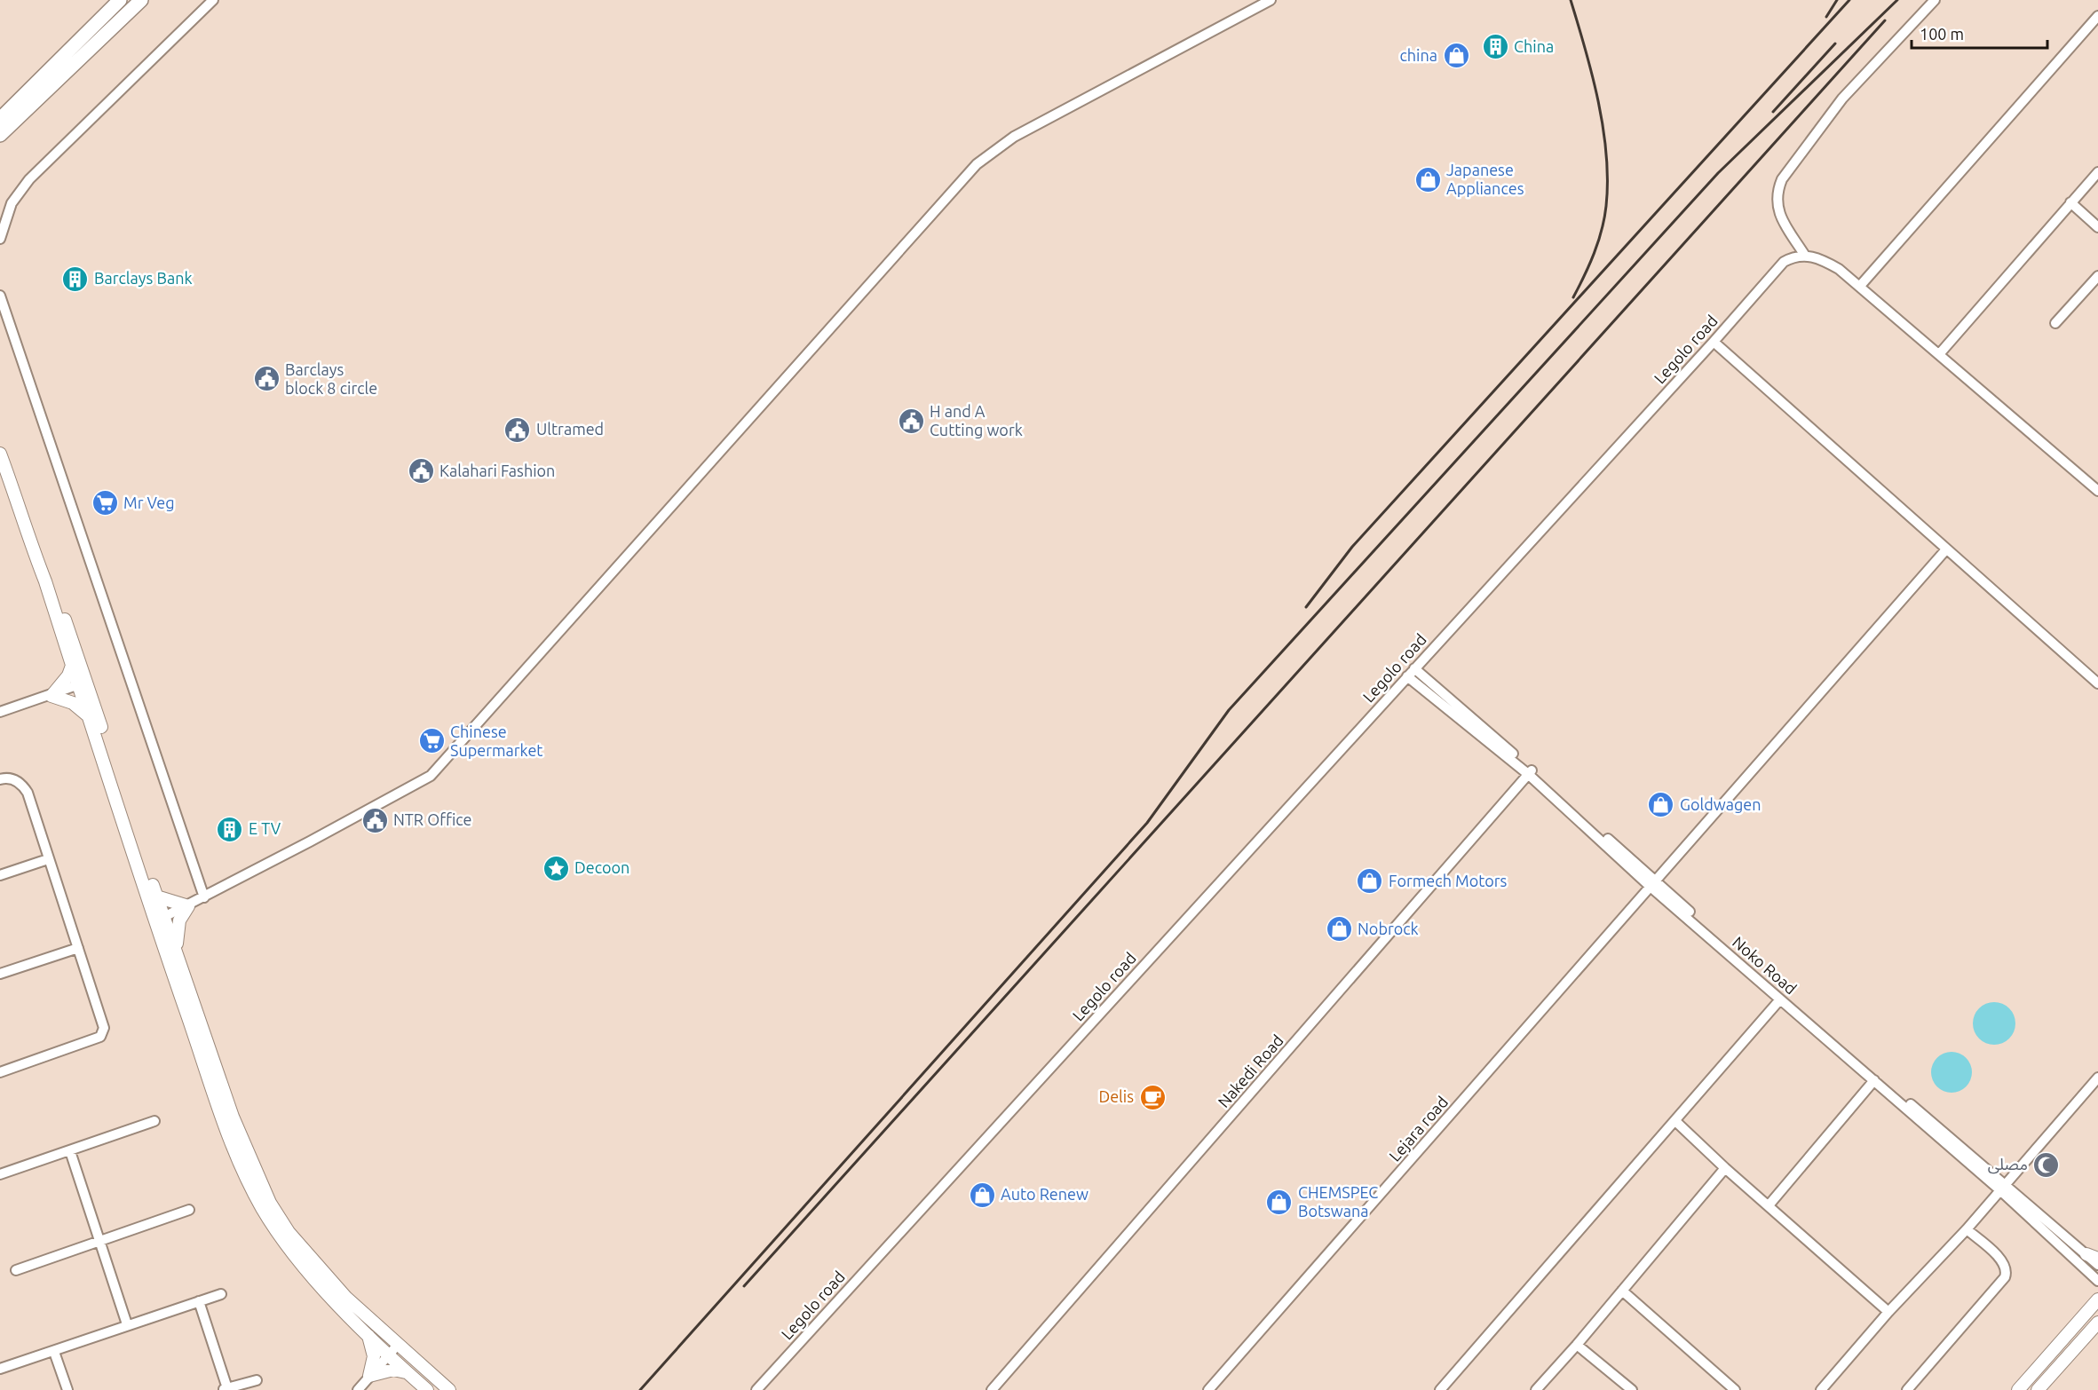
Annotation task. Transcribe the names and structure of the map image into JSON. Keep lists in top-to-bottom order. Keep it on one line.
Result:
{"streets":{"street":["Legolo road","Noko Road","Nakedi Road","Lejara road"]},"crossings":[["Legolo road","Noko Road"],["Noko Road","Nakedi Road"],["Noko Road","Lejara road"]],"places":{"building":["China","Barclays Bank","E TV"],"shop":["china","Japanese Appliances","Goldwagen","Formech Motors","Nobrock","Auto Renew","CHEMSPEC Botswana"],"public building":["Barclays block 8 circle","H and A Cutting work","Ultramed","Kalahari Fashion","NTR Office"],"supermarket":["Mr Veg","Chinese Supermarket"],"place":["Decoon"],"cafe":["Delis"],"mosque":["مصلى"]},"scale_bar":"100 m"}
